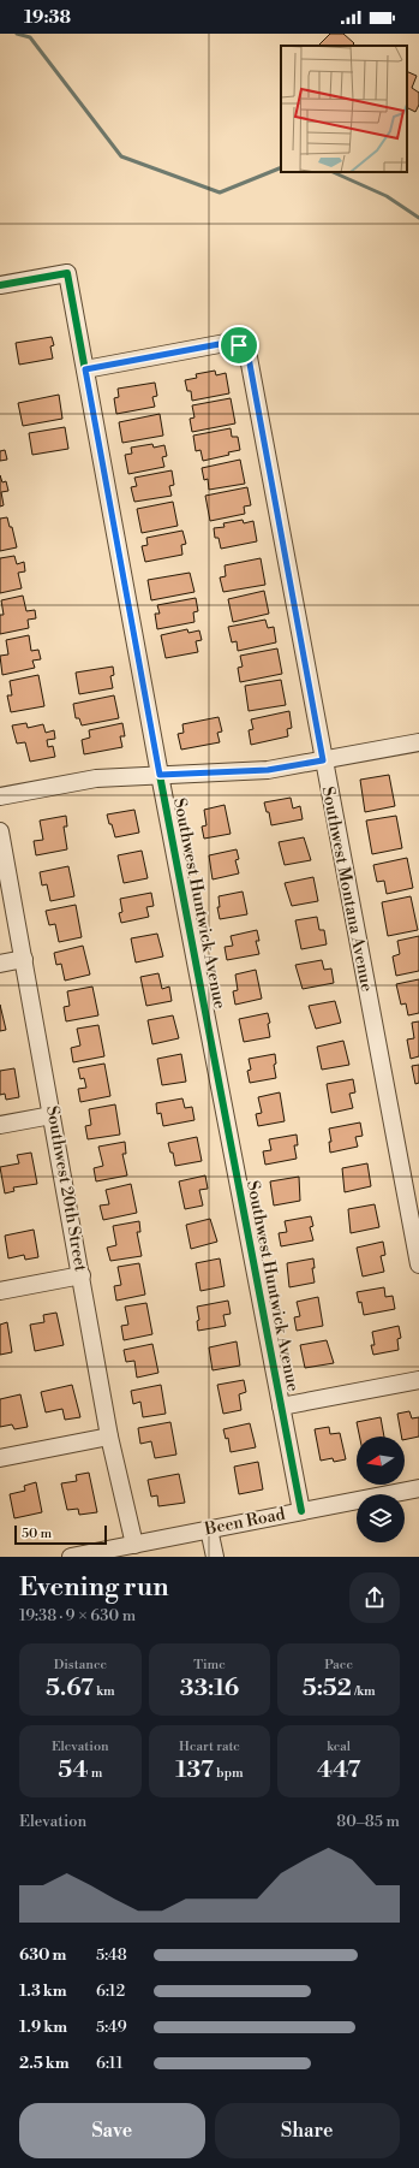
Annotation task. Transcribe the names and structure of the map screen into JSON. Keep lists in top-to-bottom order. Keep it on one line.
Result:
{"streets":{"street":["Southwest Montana Avenue","Southwest Huntwick Avenue","Southwest 20th Street","Been Road"]},"crossings":[["Southwest Montana Avenue","Southwest Huntwick Avenue"],["Southwest Huntwick Avenue","Been Road"],["Southwest 20th Street","Been Road"]],"scale_bar":"50 m","north":"left","page":{"status":"19:38","scale":"50 m","heading":["Evening run","19:38 · 9 × 630 m"],"stats":[["Distance","5.67 km"],["Time","33:16"],["Pace","5:52 /km"],["Elevation","54 m"],["Heart rate","137 bpm"],["kcal","447"]],"chart":["Elevation","80–85 m"],"list":[{"name":"630 m","note":"5:48"},{"name":"1.3 km","note":"6:12"},{"name":"1.9 km","note":"5:49"},{"name":"2.5 km","note":"6:11"}],"buttons":["Save","Share"]}}
